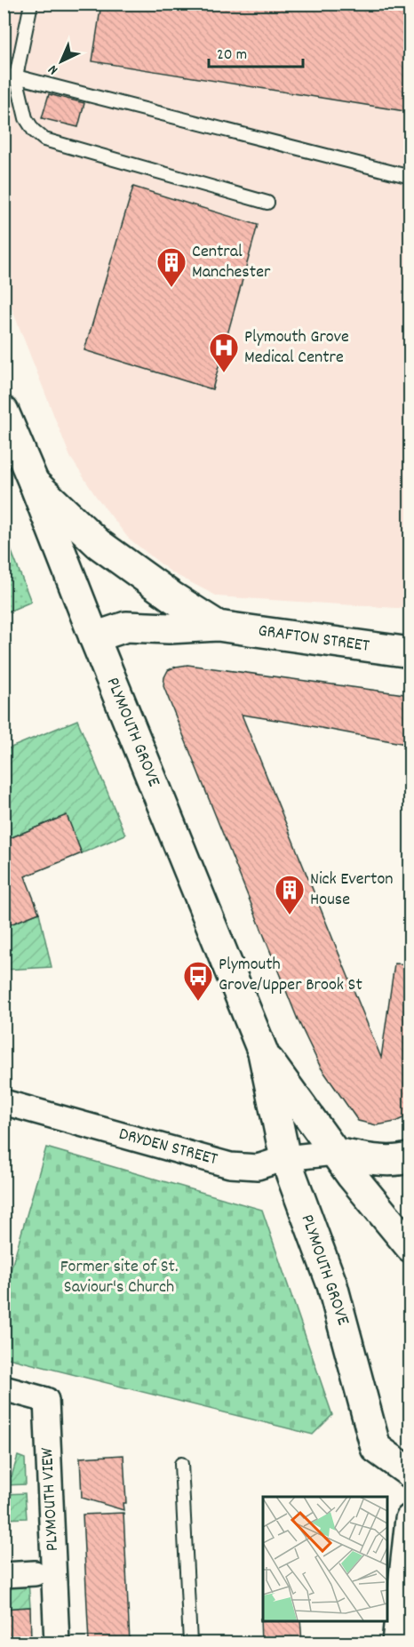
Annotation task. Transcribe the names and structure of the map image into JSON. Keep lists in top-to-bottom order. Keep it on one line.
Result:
{"streets":{"main road":["GRAFTON STREET","PLYMOUTH GROVE"],"street":["DRYDEN STREET","PLYMOUTH VIEW"]},"crossings":[["PLYMOUTH GROVE","DRYDEN STREET"]],"parks":["Former site of St. Saviour's Church"],"places":{"building":["Central Manchester","Nick Everton House"],"hospital":["Plymouth Grove Medical Centre"],"bus stop":["Plymouth Grove/Upper Brook St"]},"scale_bar":"20 m","north":"bottom left"}
